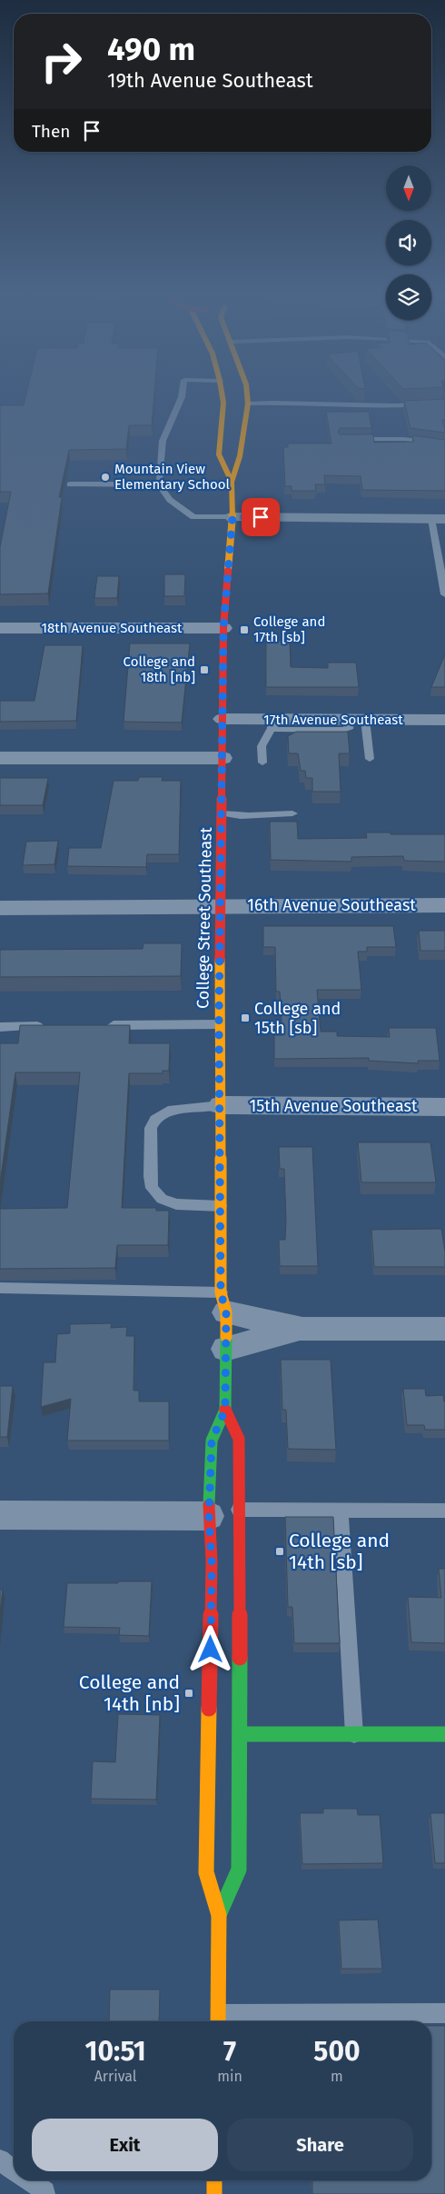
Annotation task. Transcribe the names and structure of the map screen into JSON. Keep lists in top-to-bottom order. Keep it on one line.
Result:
{"streets":{"main road":["College Street Southeast"],"street":["18th Avenue Southeast","17th Avenue Southeast","16th Avenue Southeast","15th Avenue Southeast"]},"crossings":[["18th Avenue Southeast","College Street Southeast"],["17th Avenue Southeast","College Street Southeast"],["16th Avenue Southeast","College Street Southeast"],["College Street Southeast","15th Avenue Southeast"]],"places":{"other":["Mountain View Elementary School"],"transit":["College and 17th [sb]","College and 18th [nb]","College and 15th [sb]","College and 14th [sb]","College and 14th [nb]"]},"north":"bottom","page":{"turn":["490 m","19th Avenue Southeast"],"then":"Then","eta":["10:51","Arrival","7","min","500","m"],"buttons":["Exit","Share"]}}
